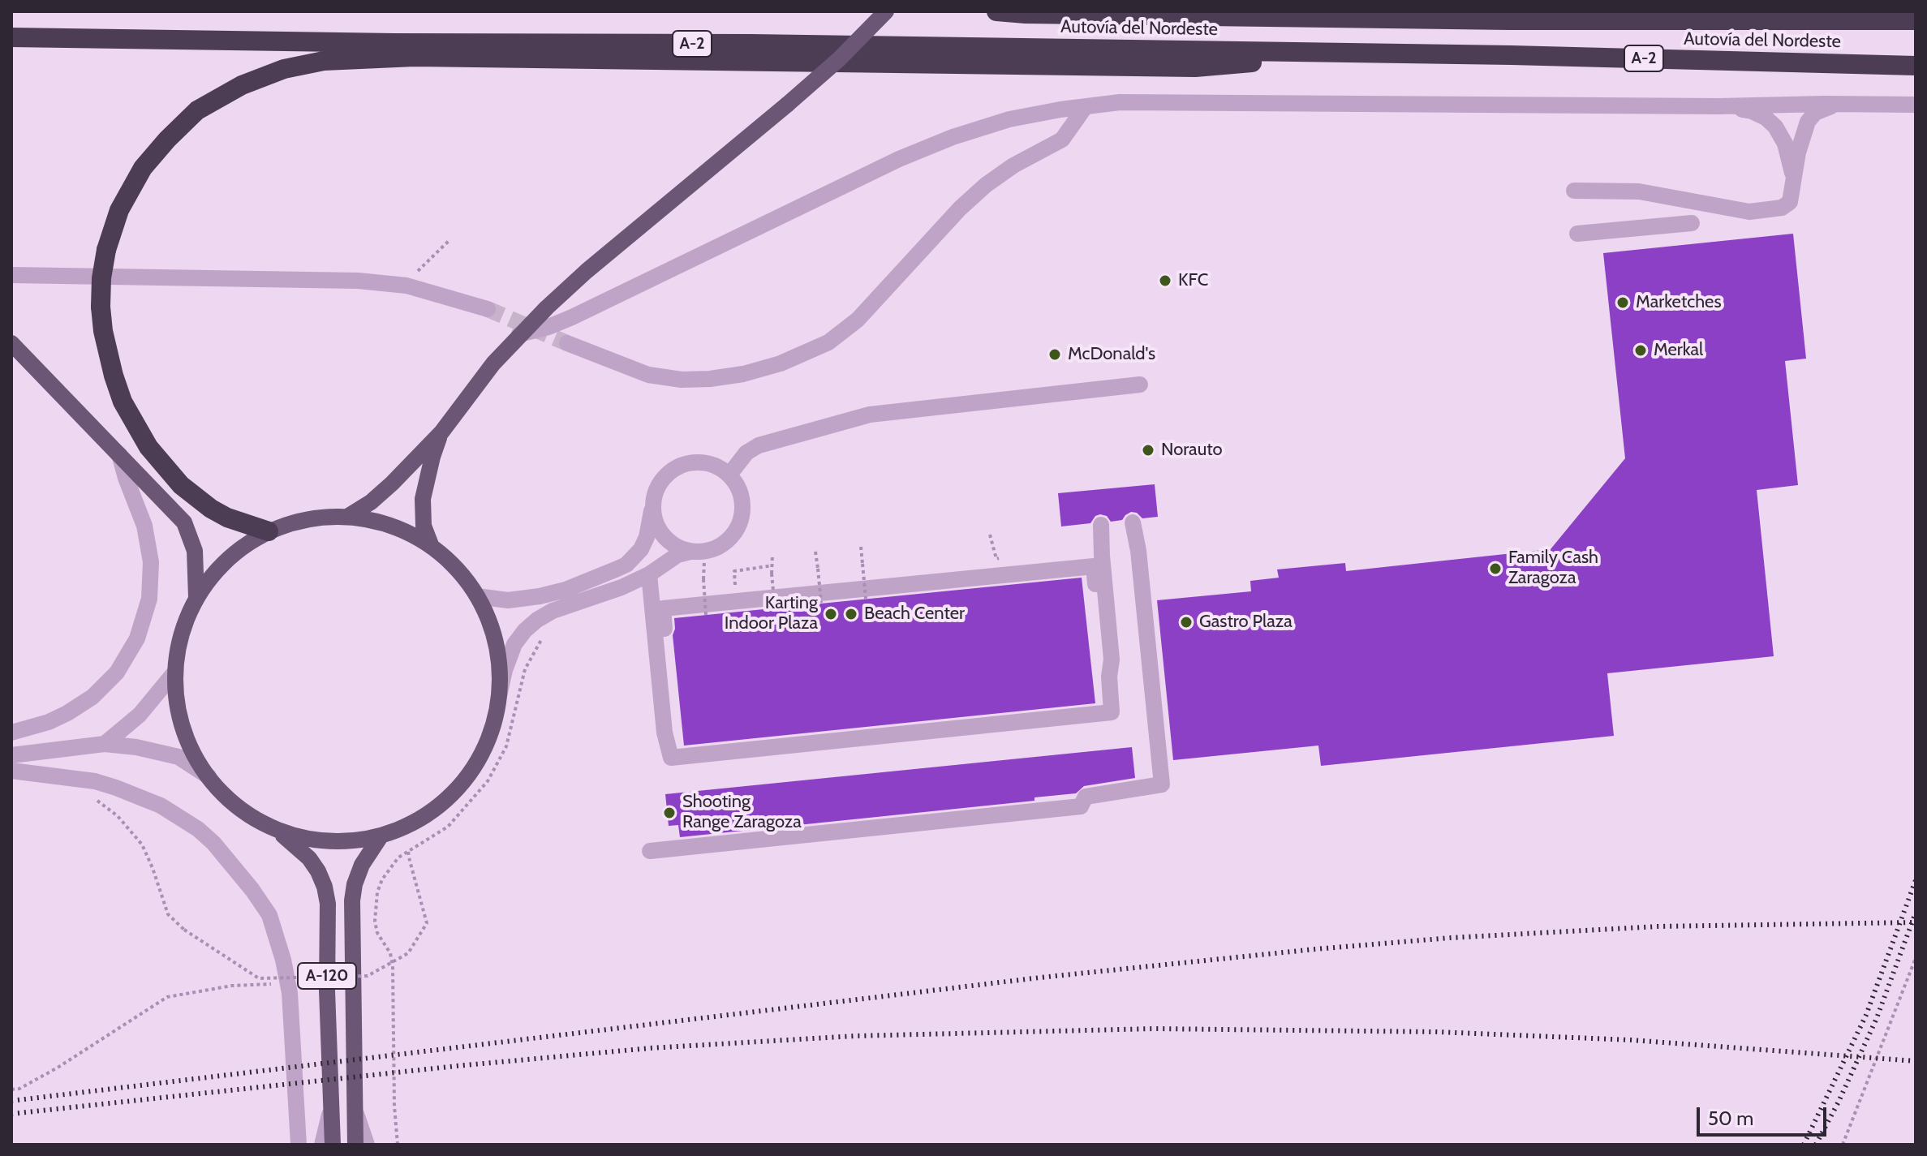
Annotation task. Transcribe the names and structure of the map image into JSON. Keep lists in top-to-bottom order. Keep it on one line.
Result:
{"streets":{"highway":["Autovía del Nordeste","A-2"],"main road":["A-120"]},"places":["KFC","Marketches","Merkal","McDonald's","Norauto","Family Cash Zaragoza","Karting Indoor Plaza","Beach Center","Gastro Plaza","Shooting Range Zaragoza"],"scale_bar":"50 m"}
